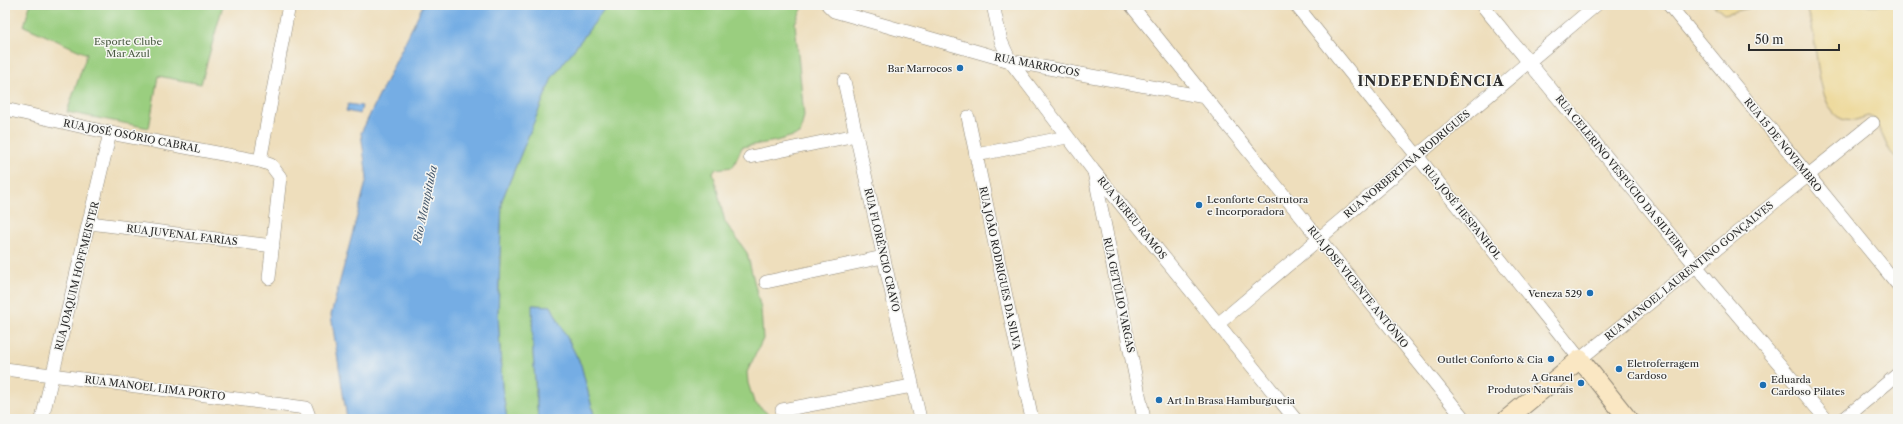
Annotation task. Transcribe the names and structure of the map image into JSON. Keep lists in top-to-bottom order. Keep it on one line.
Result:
{"streets":{"main road":["RUA JOSÉ HESPANHOL","RUA MANOEL LAURENTINO GONÇALVES"],"street":["RUA MARROCOS","RUA JOSÉ OSÓRIO CABRAL","RUA 15 DE NOVEMBRO","RUA NORBERTINA RODRIGUES","RUA CELERINO VESPÚCIO DA SILVEIRA","RUA NEREU RAMOS","RUA JUVENAL FARIAS","RUA FLORÊNCIO CRAVO","RUA JOÃO RODRIGUES DA SILVA","RUA JOAQUIM HOFFMEISTER","RUA JOSÉ VICENTE ANTÔNIO","RUA GETÚLIO VARGAS","RUA MANOEL LIMA PORTO"]},"crossings":[["RUA MARROCOS","RUA NEREU RAMOS"],["RUA MARROCOS","RUA JOSÉ VICENTE ANTÔNIO"],["RUA JOSÉ OSÓRIO CABRAL","RUA JOAQUIM HOFFMEISTER"],["RUA 15 DE NOVEMBRO","RUA MANOEL LAURENTINO GONÇALVES"],["RUA NORBERTINA RODRIGUES","RUA CELERINO VESPÚCIO DA SILVEIRA"],["RUA NORBERTINA RODRIGUES","RUA JOSÉ HESPANHOL"],["RUA NORBERTINA RODRIGUES","RUA NEREU RAMOS"],["RUA NORBERTINA RODRIGUES","RUA JOSÉ VICENTE ANTÔNIO"],["RUA CELERINO VESPÚCIO DA SILVEIRA","RUA MANOEL LAURENTINO GONÇALVES"],["RUA JOSÉ HESPANHOL","RUA MANOEL LAURENTINO GONÇALVES"],["RUA NEREU RAMOS","RUA GETÚLIO VARGAS"],["RUA JUVENAL FARIAS","RUA JOAQUIM HOFFMEISTER"],["RUA JOAQUIM HOFFMEISTER","RUA MANOEL LIMA PORTO"]],"districts":["INDEPENDÊNCIA"],"water":["Rio Mampituba"],"parks":["Esporte Clube Mar Azul"],"places":["Bar Marrocos","Leonforte Costrutora e Incorporadora","Veneza 529","Outlet Conforto & Cia","Eletroferragem Cardoso","A Granel Produtos Naturais","Eduarda Cardoso Pilates","Art In Brasa Hamburgueria"],"scale_bar":"50 m"}
